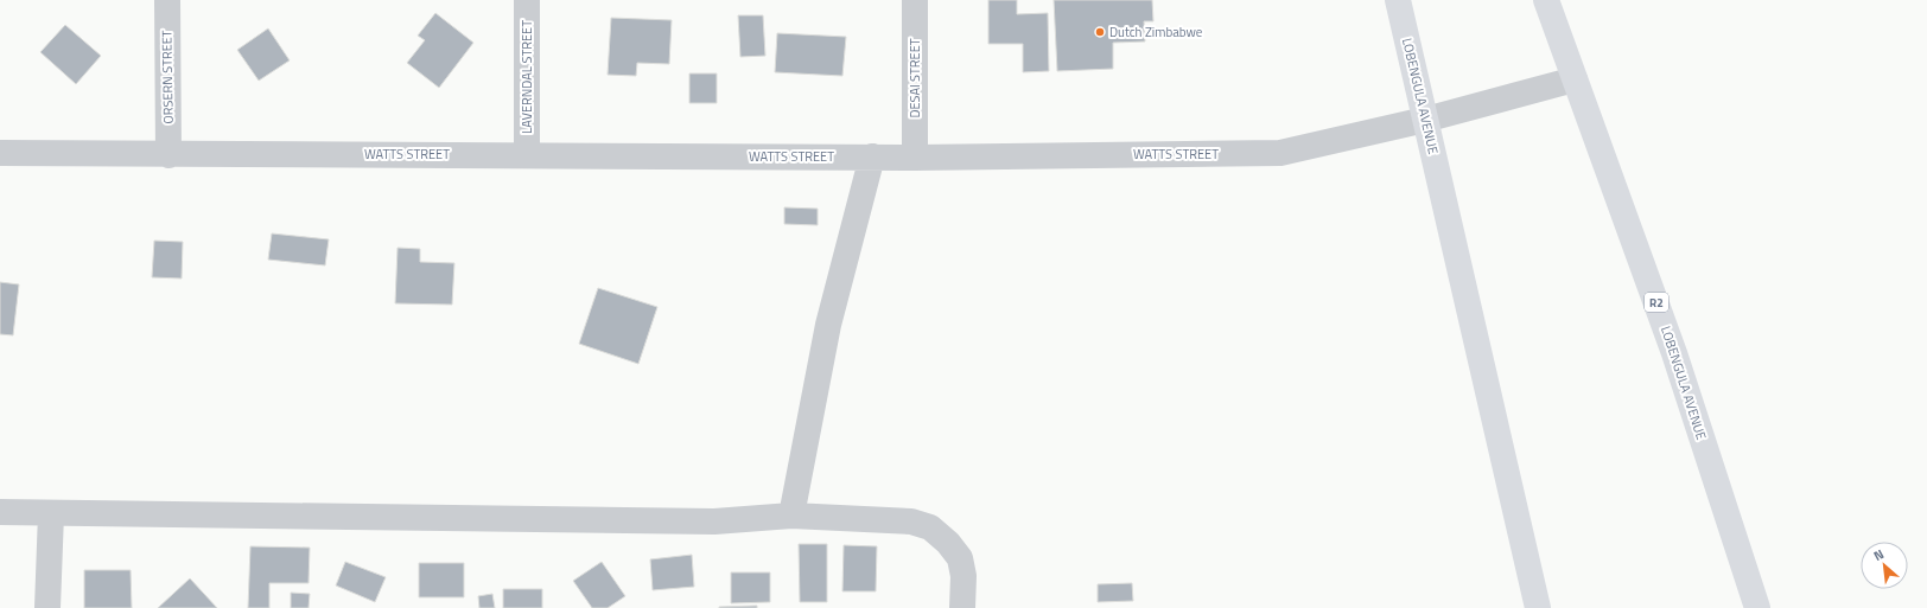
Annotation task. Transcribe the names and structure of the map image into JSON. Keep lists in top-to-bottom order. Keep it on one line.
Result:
{"streets":{"highway":["LOBENGULA AVENUE","R2"],"street":["ORSERN STREET","LAVERNDAL STREET","DESAI STREET","WATTS STREET"]},"crossings":[["ORSERN STREET","WATTS STREET"],["LAVERNDAL STREET","WATTS STREET"],["DESAI STREET","WATTS STREET"],["LOBENGULA AVENUE","WATTS STREET"]],"places":["Dutch Zimbabwe"],"north":"top left"}
